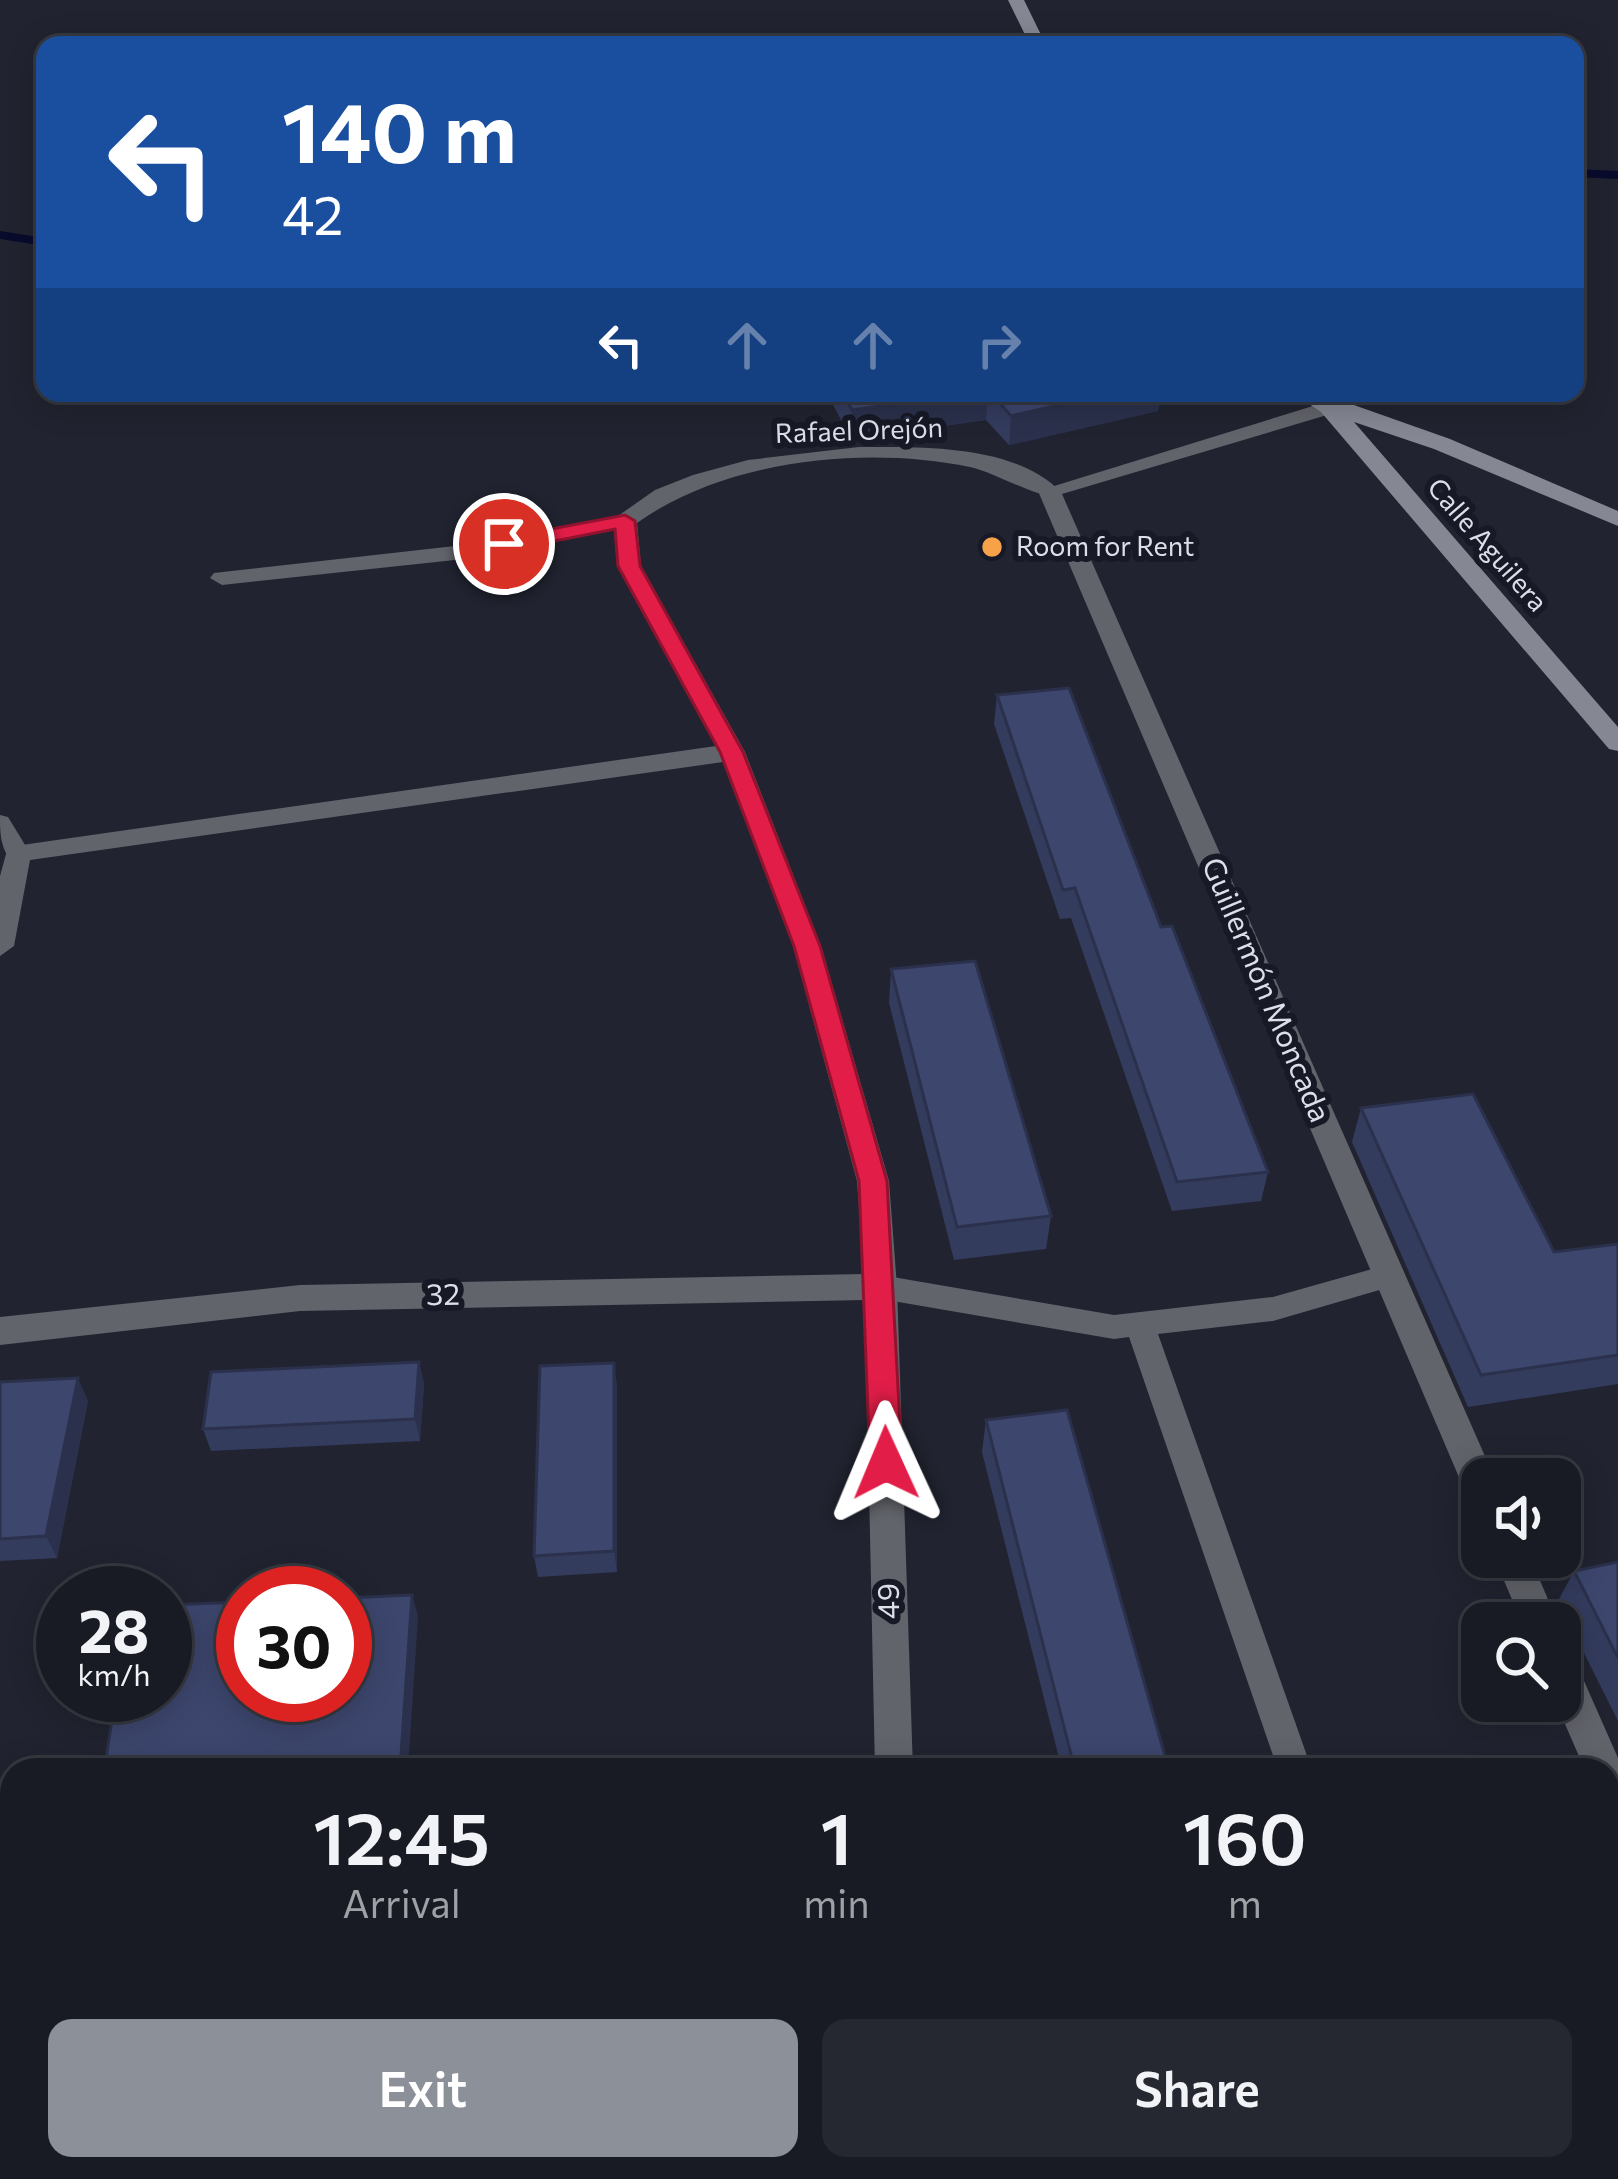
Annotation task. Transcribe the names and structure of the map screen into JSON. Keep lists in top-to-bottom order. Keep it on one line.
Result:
{"streets":{"main road":["Calle Aguilera"],"street":["Rafael Orejón","Guillermón Moncada","32","49"]},"crossings":[["Rafael Orejón","Guillermón Moncada"],["Rafael Orejón","49"],["32","49"]],"places":["Room for Rent"],"page":{"turn":["140 m","42"],"speed":"28 km/h","limit":"30","eta":["12:45","Arrival","1","min","160","m"],"buttons":["Exit","Share"]}}
